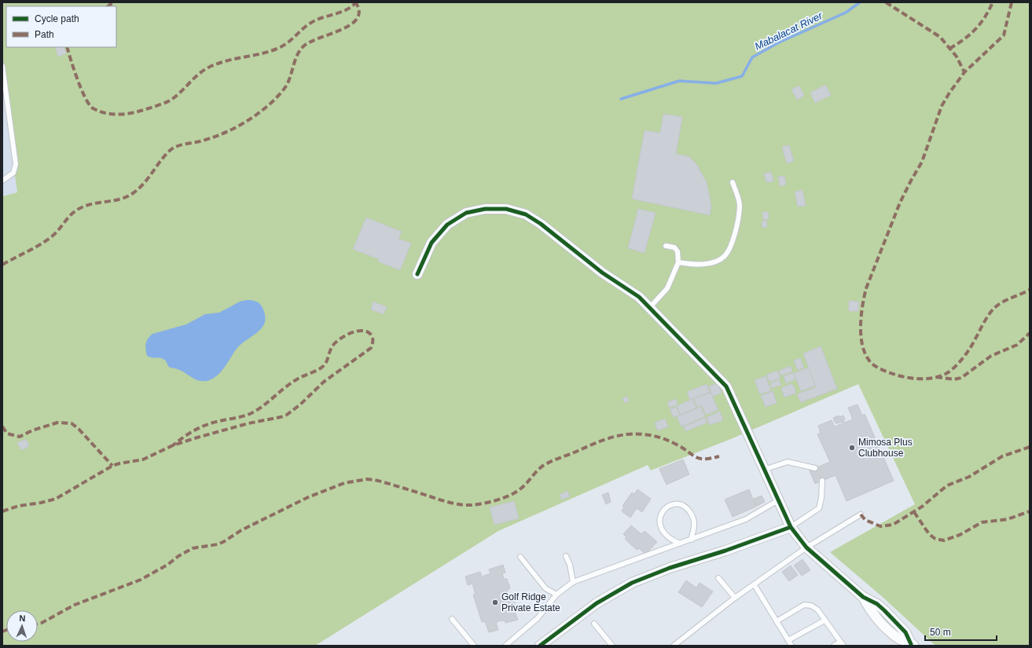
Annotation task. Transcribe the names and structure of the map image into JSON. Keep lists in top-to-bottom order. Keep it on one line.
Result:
{"water":["Mabalacat River"],"places":["Mimosa Plus Clubhouse","Golf Ridge Private Estate"],"legend":["Cycle path","Path"],"scale_bar":"50 m","north":"top"}
